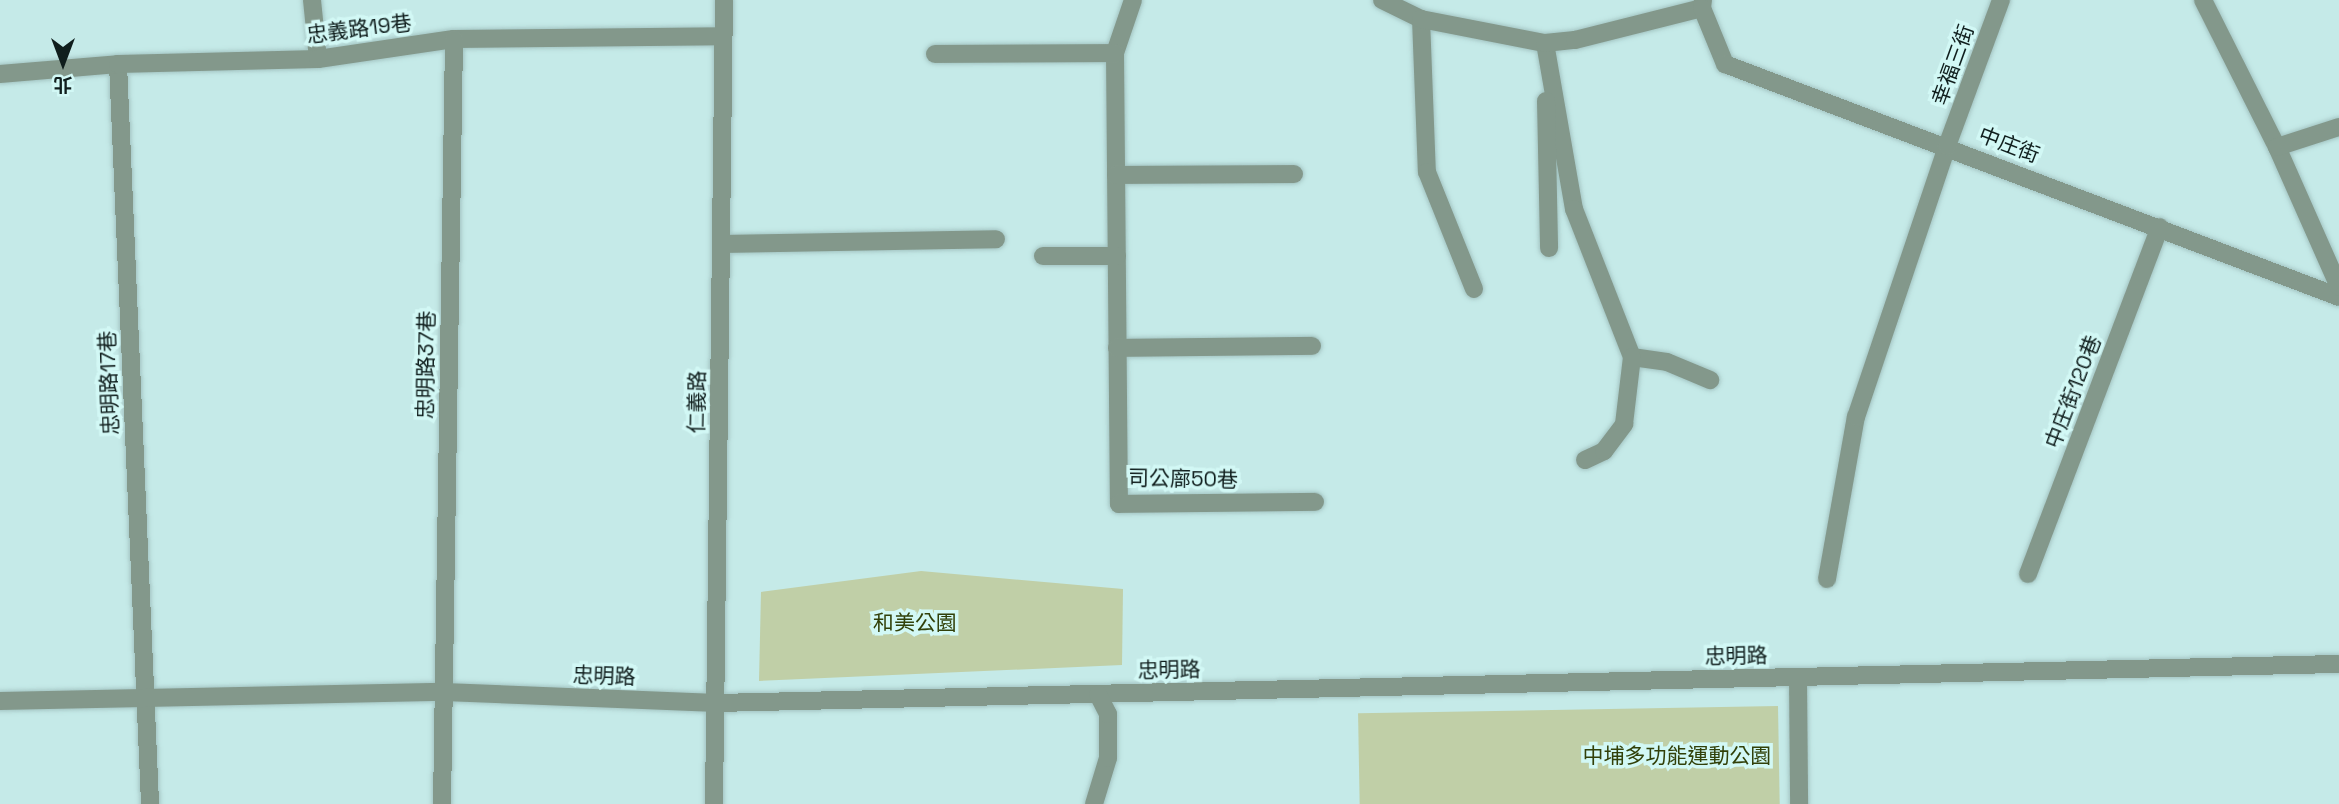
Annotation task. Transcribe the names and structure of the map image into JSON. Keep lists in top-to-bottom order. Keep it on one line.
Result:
{"streets":{"street":["忠義路19巷","幸福三街","中庄街","忠明路37巷","忠明路17巷","中庄街120巷","仁義路","司公廍50巷","忠明路"]},"crossings":[["忠義路19巷","忠明路37巷"],["忠義路19巷","忠明路17巷"],["忠義路19巷","仁義路"],["幸福三街","中庄街"],["中庄街","中庄街120巷"],["忠明路37巷","忠明路"],["忠明路17巷","忠明路"],["仁義路","忠明路"]],"parks":["和美公園","中埔多功能運動公園"],"north":"bottom"}
